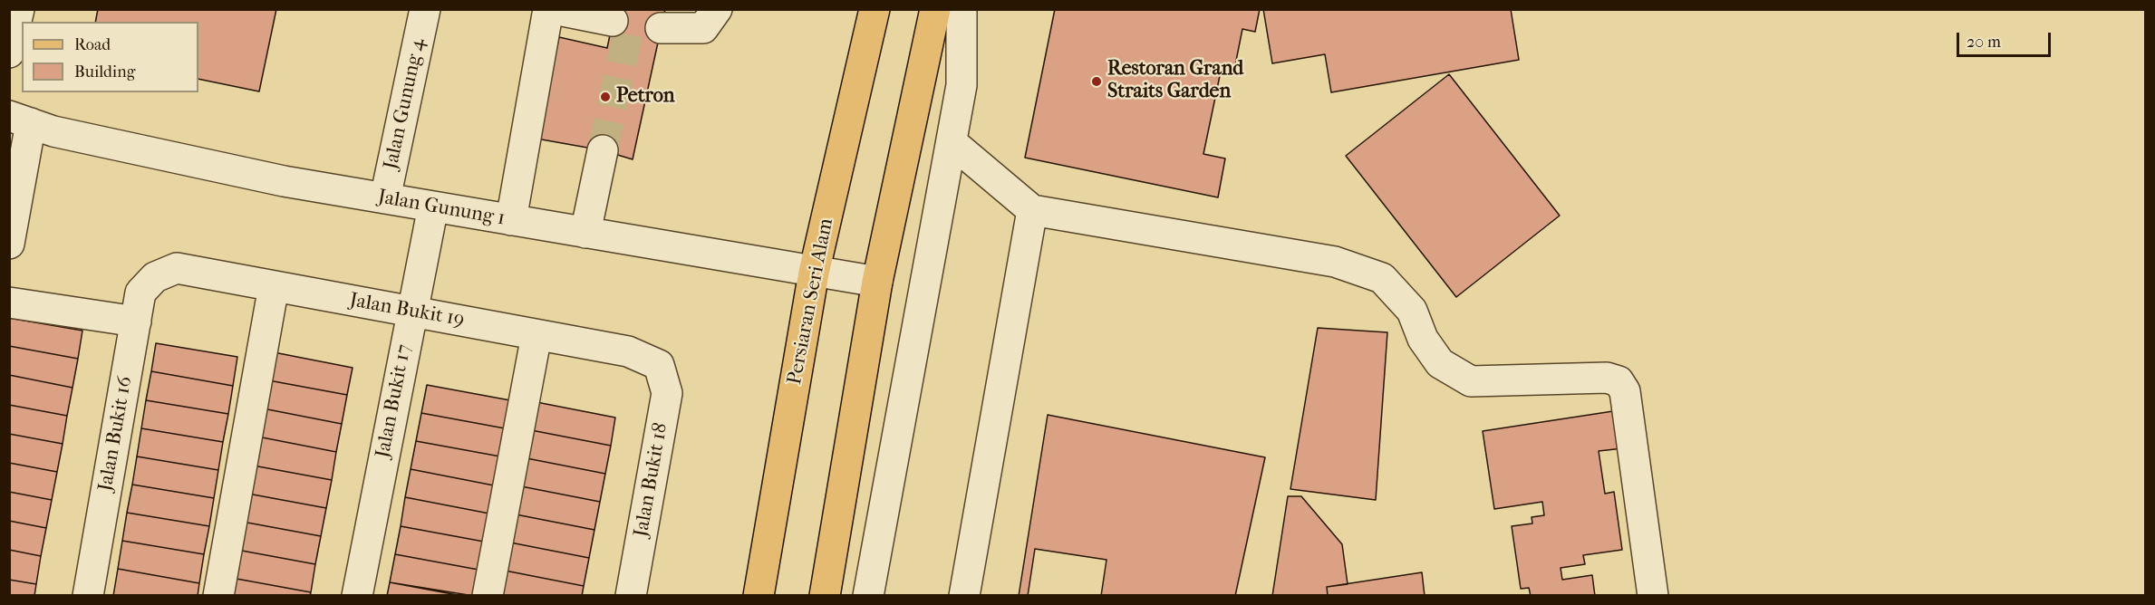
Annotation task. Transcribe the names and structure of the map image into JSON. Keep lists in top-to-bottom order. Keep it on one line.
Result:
{"streets":{"main road":["Persiaran Seri Alam"],"street":["Jalan Gunung 4","Jalan Gunung 1","Jalan Bukit 19","Jalan Bukit 17","Jalan Bukit 16","Jalan Bukit 18"]},"crossings":[["Jalan Gunung 4","Jalan Gunung 1"],["Jalan Gunung 1","Persiaran Seri Alam"],["Jalan Gunung 1","Jalan Bukit 17"],["Jalan Bukit 19","Jalan Bukit 17"],["Jalan Bukit 19","Jalan Bukit 16"],["Jalan Bukit 19","Jalan Bukit 18"]],"places":["Restoran Grand Straits Garden","Petron"],"legend":["Road","Building"],"scale_bar":"20 m"}
